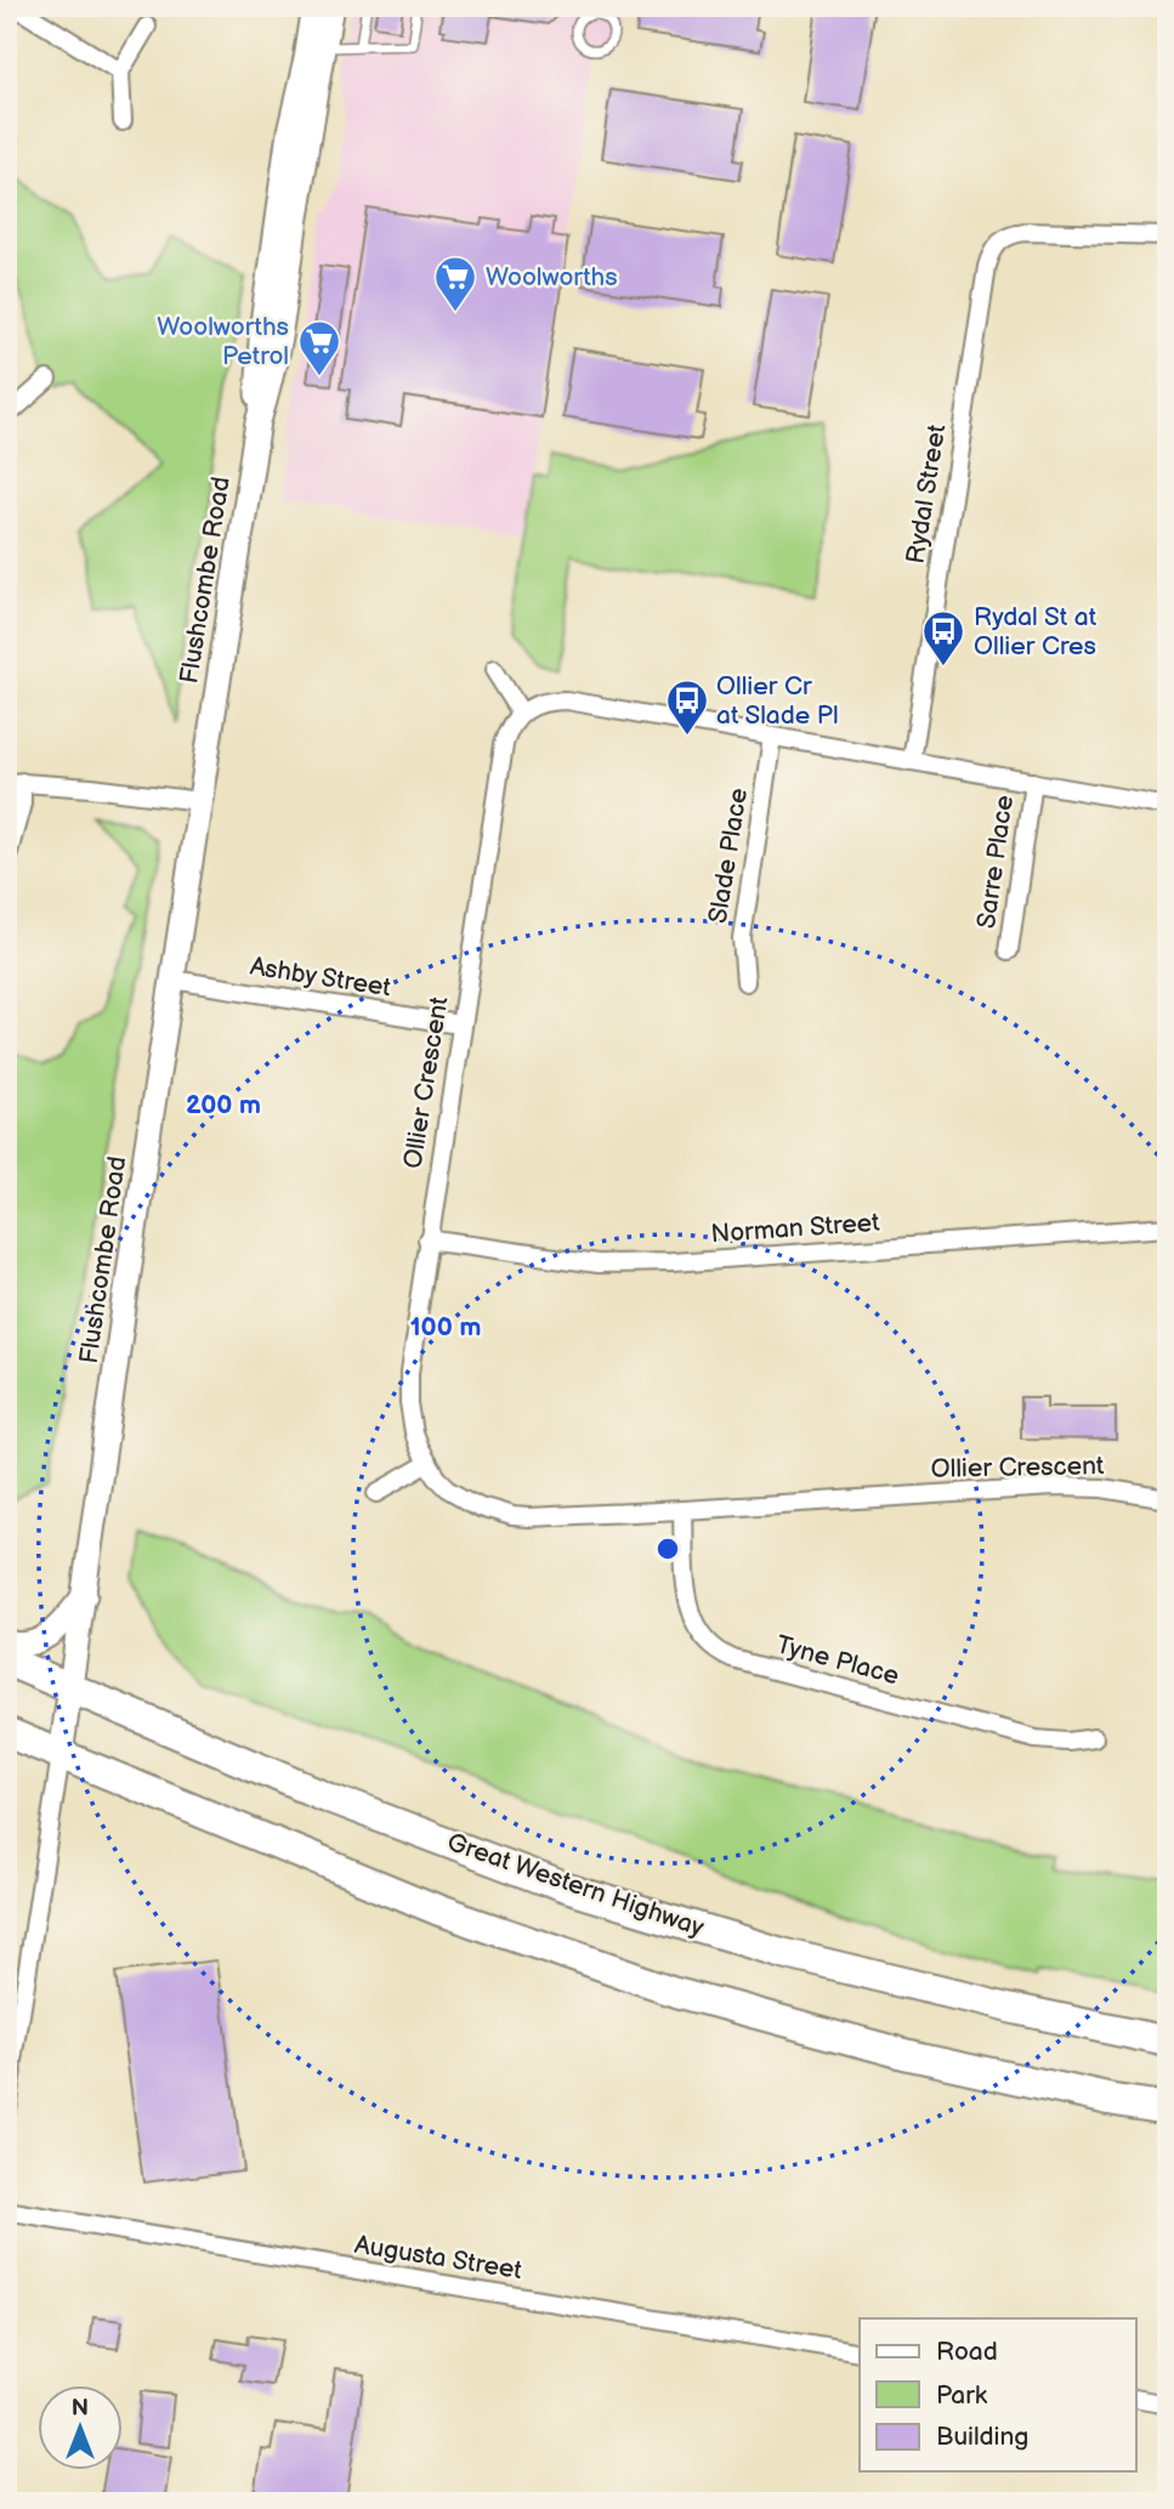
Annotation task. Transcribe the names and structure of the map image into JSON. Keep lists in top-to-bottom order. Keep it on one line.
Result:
{"streets":{"highway":["Great Western Highway"],"street":["Rydal Street","Flushcombe Road","Slade Place","Sarre Place","Ashby Street","Ollier Crescent","Norman Street","Tyne Place","Augusta Street"]},"crossings":[["Flushcombe Road","Ashby Street"],["Flushcombe Road","Great Western Highway"],["Ashby Street","Ollier Crescent"],["Ollier Crescent","Norman Street"],["Ollier Crescent","Tyne Place"]],"places":{"supermarket":["Woolworths","Woolworths Petrol"],"bus stop":["Rydal St at Ollier Cres","Ollier Cr at Slade Pl"]},"legend":["Road","Park","Building"],"north":"top","rings":["200 m","100 m"]}
